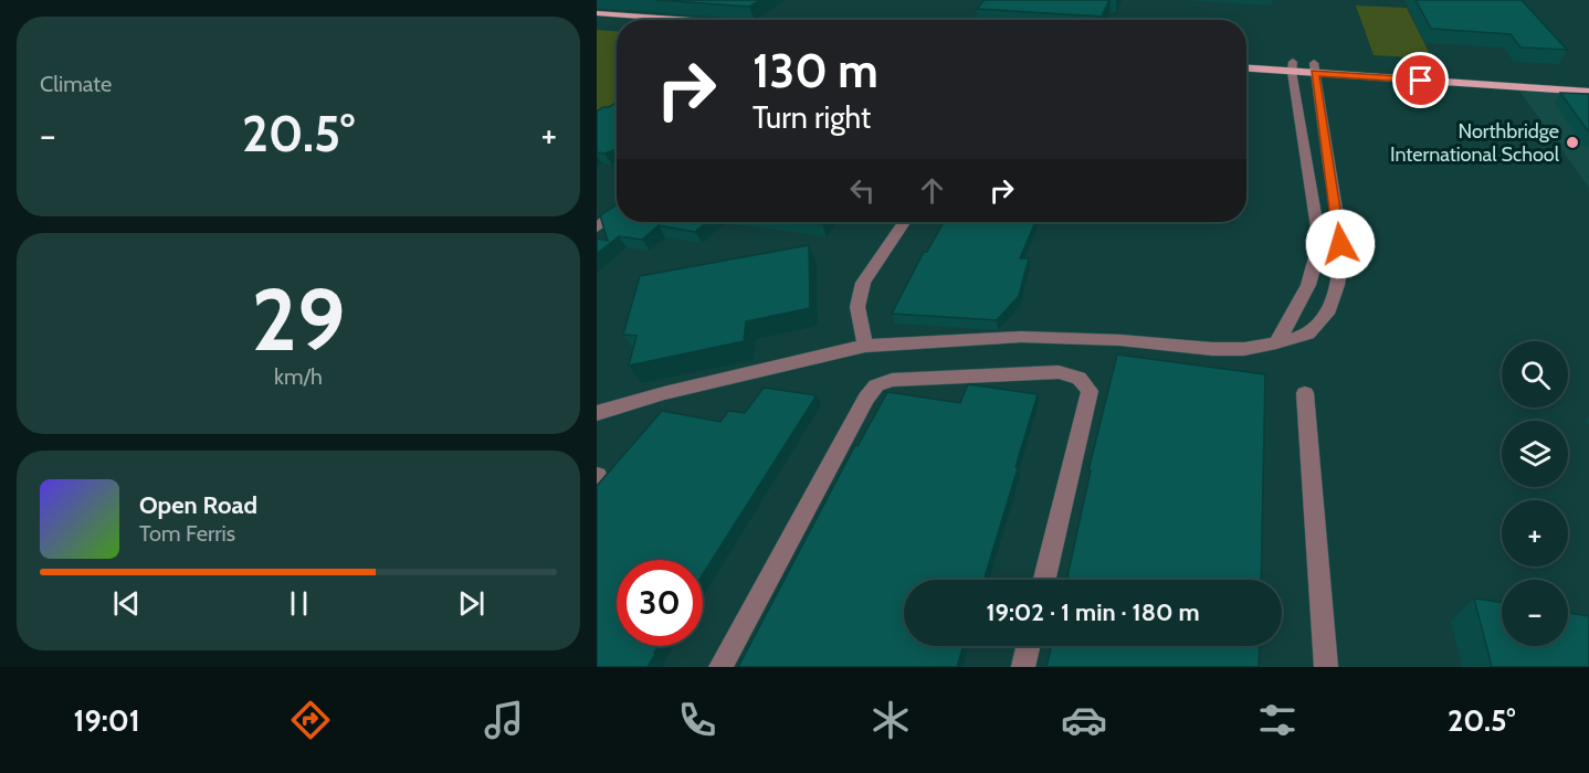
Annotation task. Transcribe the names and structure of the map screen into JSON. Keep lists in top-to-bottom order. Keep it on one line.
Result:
{"places":["Northbridge International School"],"page":{"tile":["Climate",["29","km/h"]],"turn":["130 m","Turn right"],"heat":["−","20.5°","+"],"map_buttons":["+","−"],"song":["Open Road","Tom Ferris"],"limit":"30","trip":"19:02 · 1 min · 180 m","tabs":["19:01","20.5°"]}}
